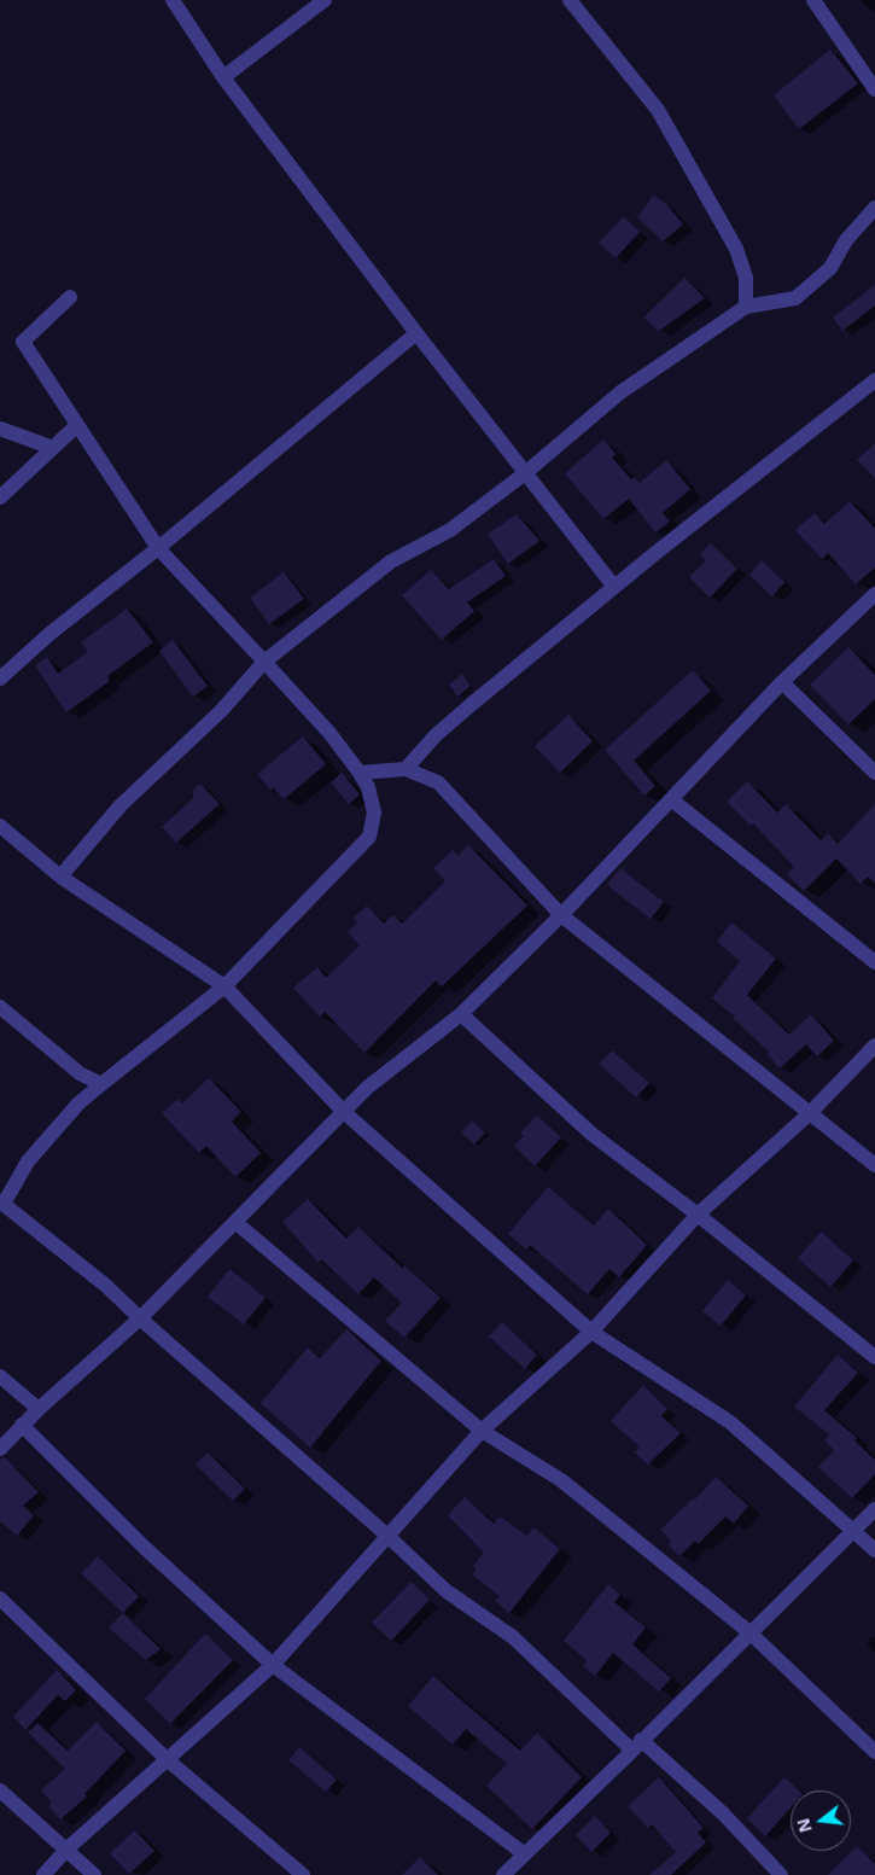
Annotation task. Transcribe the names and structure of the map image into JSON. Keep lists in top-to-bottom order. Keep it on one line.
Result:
{"north":"left"}
